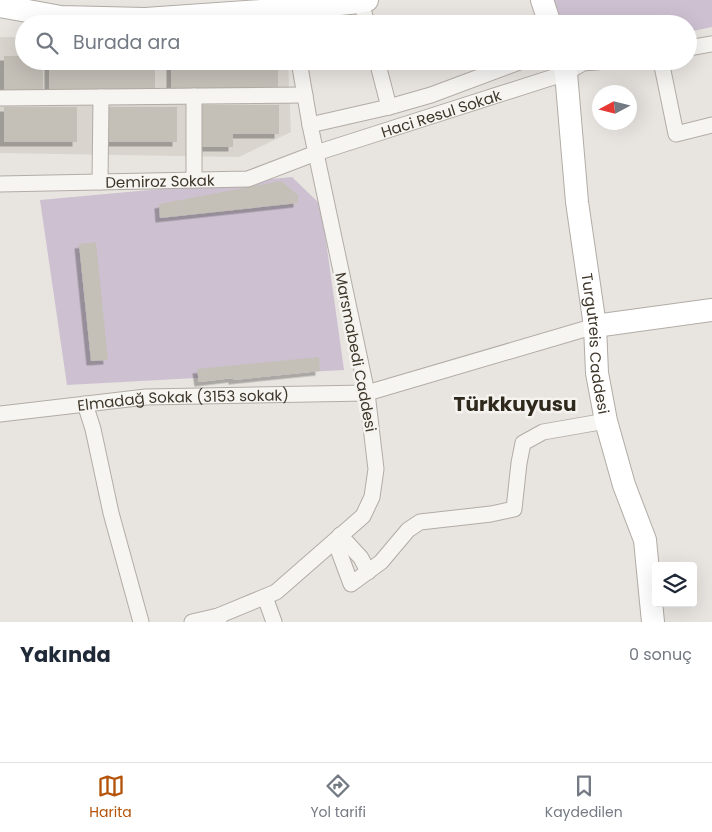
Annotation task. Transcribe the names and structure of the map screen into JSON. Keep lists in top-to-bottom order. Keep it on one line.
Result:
{"streets":{"main road":["Turgutreis Caddesi"],"street":["Haci Resul Sokak","Demiroz Sokak","Marsmabedi Caddesi","Elmadağ Sokak (3153 sokak)"]},"crossings":[["Haci Resul Sokak","Demiroz Sokak"],["Haci Resul Sokak","Marsmabedi Caddesi"],["Demiroz Sokak","Marsmabedi Caddesi"],["Turgutreis Caddesi","Elmadağ Sokak (3153 sokak)"],["Marsmabedi Caddesi","Elmadağ Sokak (3153 sokak)"]],"districts":["Türkkuyusu"],"north":"left","page":{"search":"Burada ara","heading":["Yakında","0 sonuç"],"nav":["Harita","Yol tarifi","Kaydedilen"]}}
